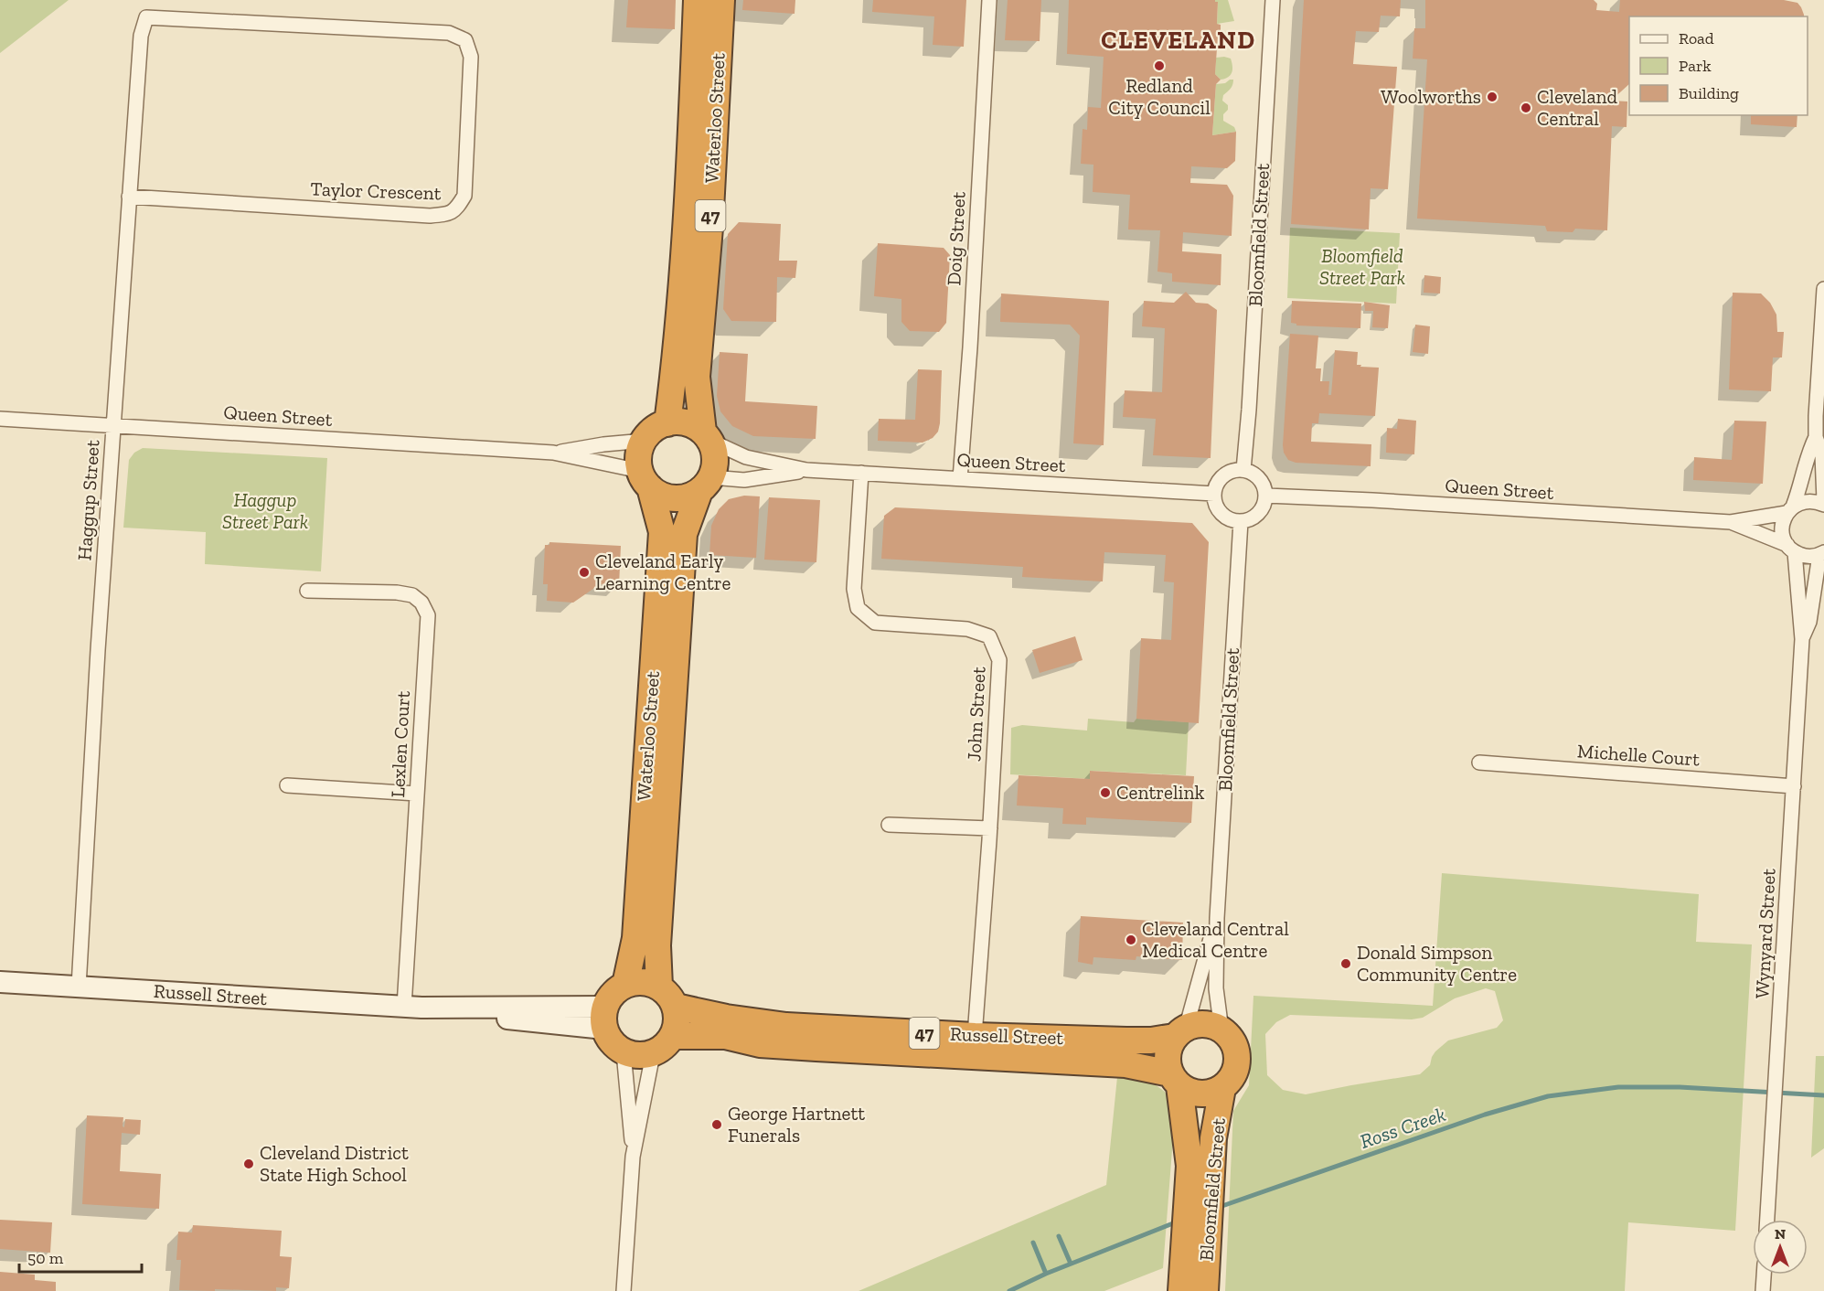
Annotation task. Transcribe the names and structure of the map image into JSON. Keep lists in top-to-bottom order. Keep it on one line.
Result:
{"streets":{"highway":["Waterloo Street","47","Bloomfield Street","Russell Street"],"street":["Taylor Crescent","Doig Street","Queen Street","Haggup Street","John Street","Lexlen Court","Michelle Court","Wynyard Street"]},"crossings":[["Waterloo Street","47"],["Waterloo Street","Queen Street"],["Waterloo Street","Russell Street"],["Taylor Crescent","Haggup Street"],["47","Bloomfield Street"],["47","Queen Street"],["47","Russell Street"],["Bloomfield Street","Queen Street"],["Bloomfield Street","Russell Street"],["Doig Street","Queen Street"],["Queen Street","Haggup Street"],["Queen Street","John Street"],["Queen Street","Wynyard Street"],["Haggup Street","Russell Street"],["John Street","Russell Street"],["Lexlen Court","Russell Street"],["Michelle Court","Wynyard Street"]],"districts":["CLEVELAND"],"water":["Ross Creek"],"parks":["Bloomfield Street Park","Haggup Street Park"],"places":["Redland City Council","Woolworths","Cleveland Central","Cleveland Early Learning Centre","Centrelink","Cleveland Central Medical Centre","Donald Simpson Community Centre","George Hartnett Funerals","Cleveland District State High School"],"legend":["Road","Park","Building"],"scale_bar":"50 m","north":"top"}
